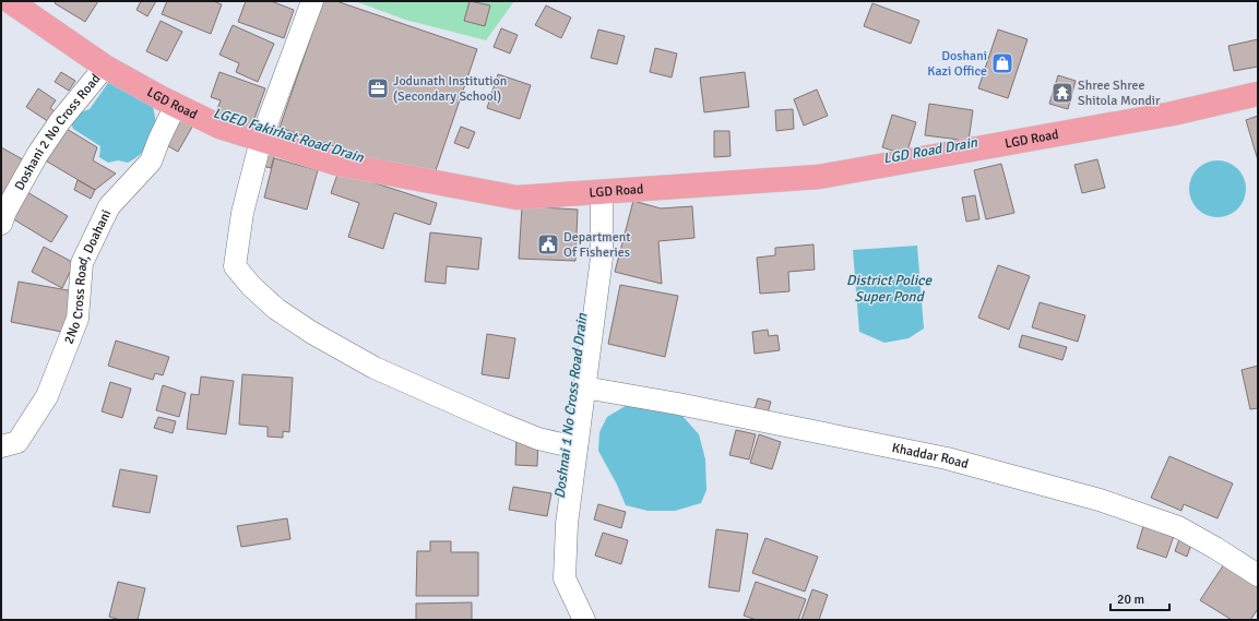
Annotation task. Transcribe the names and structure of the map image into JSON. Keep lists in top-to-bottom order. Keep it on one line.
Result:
{"streets":{"main road":["LGD Road"],"street":["Doshani 2 No Cross Road","2No Cross Road, Doahani","Khaddar Road"]},"crossings":[["LGD Road","Doshani 2 No Cross Road"],["LGD Road","2No Cross Road, Doahani"]],"water":["LGED Fakirhat Road Drain","LGD Road Drain","District Police Super Pond","Doshnai 1 No Cross Road Drain"],"places":{"shop":["Doshani Kazi Office"],"office":["Jodunath Institution (Secondary School)"],"temple":["Shree Shree Shitola Mondir"],"public building":["Department Of Fisheries"]},"scale_bar":"20 m"}
